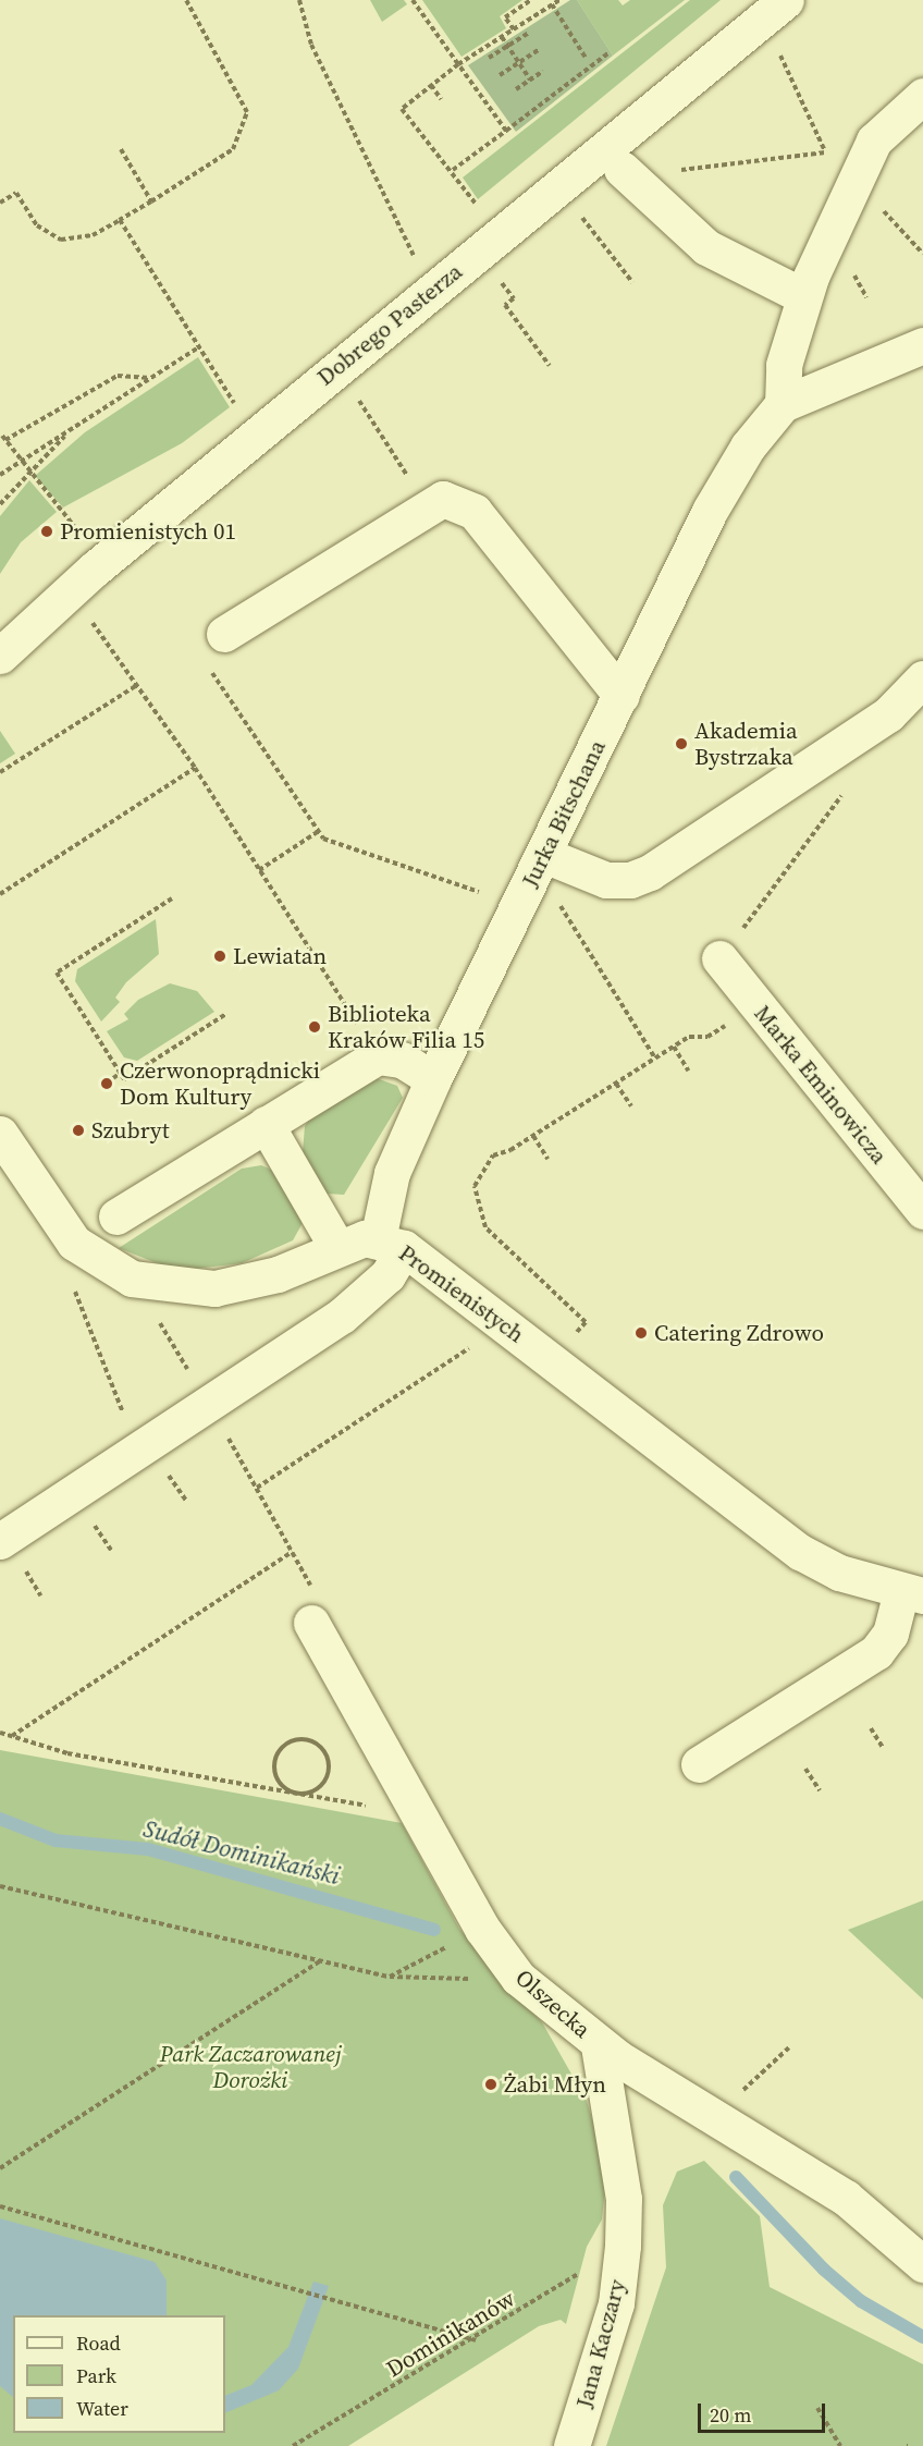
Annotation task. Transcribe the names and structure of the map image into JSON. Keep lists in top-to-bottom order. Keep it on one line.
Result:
{"streets":{"street":["Dobrego Pasterza","Jurka Bitschana","Marka Eminowicza","Promienistych","Olszecka","Jana Kaczary"],"path":["Dominikanów"]},"crossings":[["Jurka Bitschana","Promienistych"],["Olszecka","Jana Kaczary"],["Dominikanów","Jana Kaczary"]],"water":["Sudół Dominikański"],"parks":["Park Zaczarowanej Dorożki"],"places":["Promienistych 01","Akademia Bystrzaka","Lewiatan","Biblioteka Kraków Filia 15","Czerwonoprądnicki Dom Kultury","Szubryt","Catering Zdrowo","Żabi Młyn"],"legend":["Road","Park","Water"],"scale_bar":"20 m"}
